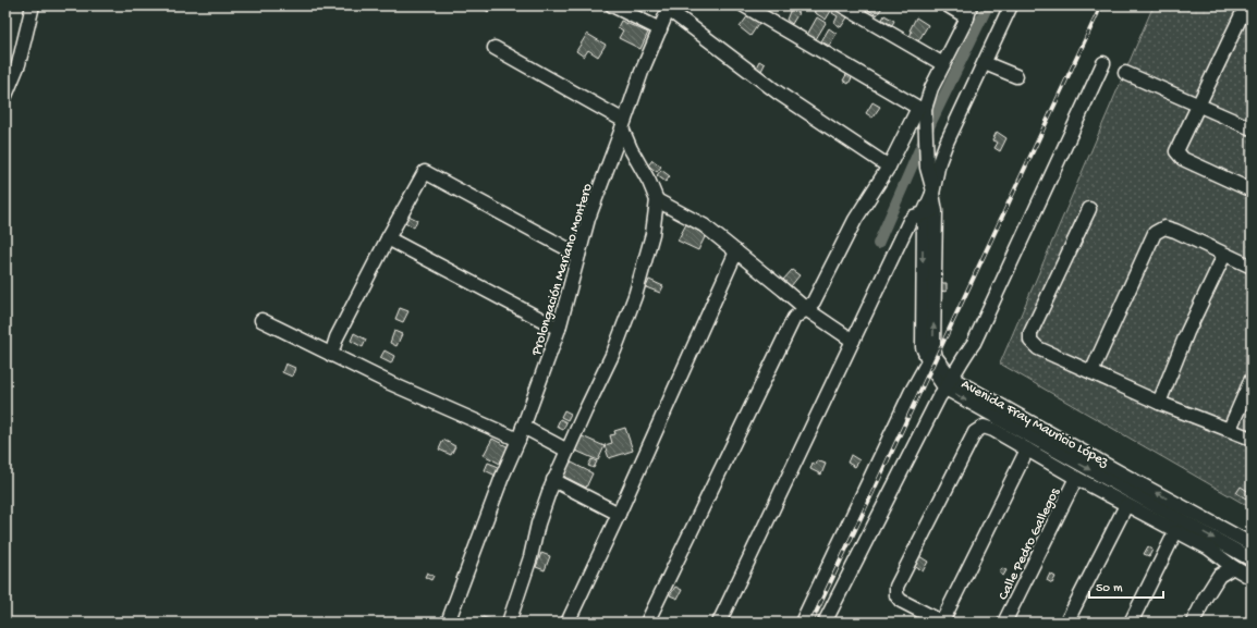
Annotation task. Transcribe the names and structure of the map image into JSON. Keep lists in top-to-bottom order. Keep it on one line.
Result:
{"streets":{"street":["Prolongación Mariano Montero","Avenida Fray Mauricio López","Calle Pedro Gallegos"]},"scale_bar":"50 m"}
